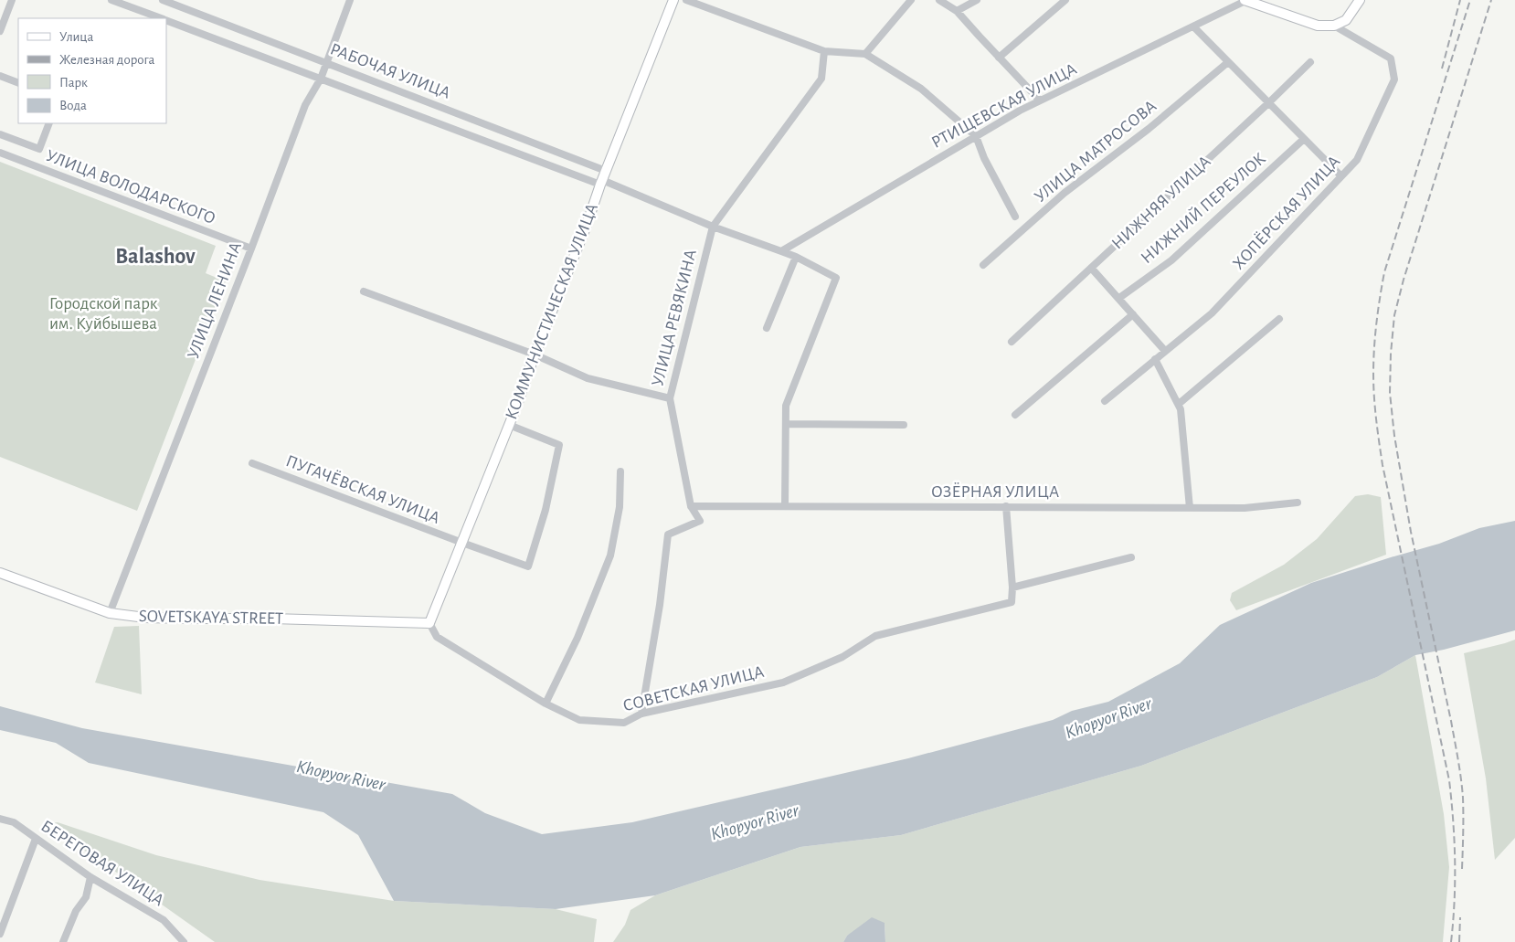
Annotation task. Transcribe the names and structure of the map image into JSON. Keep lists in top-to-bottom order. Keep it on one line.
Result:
{"streets":{"street":["РАБОЧАЯ УЛИЦА","РТИЩЕВСКАЯ УЛИЦА","УЛИЦА МАТРОСОВА","УЛИЦА ВОЛОДАРСКОГО","НИЖНЯЯ УЛИЦА","НИЖНИЙ ПЕРЕУЛОК","ХОПЁРСКАЯ УЛИЦА","УЛИЦА ЛЕНИНА","КОММУНИСТИЧЕСКАЯ УЛИЦА","УЛИЦА РЕВЯКИНА","ПУГАЧЁВСКАЯ УЛИЦА","ОЗЁРНАЯ УЛИЦА","SOVETSKAYA STREET","СОВЕТСКАЯ УЛИЦА","БЕРЕГОВАЯ УЛИЦА"]},"crossings":[["РАБОЧАЯ УЛИЦА","УЛИЦА ЛЕНИНА"],["РАБОЧАЯ УЛИЦА","КОММУНИСТИЧЕСКАЯ УЛИЦА"],["УЛИЦА ВОЛОДАРСКОГО","УЛИЦА ЛЕНИНА"],["УЛИЦА ЛЕНИНА","SOVETSKAYA STREET"],["КОММУНИСТИЧЕСКАЯ УЛИЦА","ПУГАЧЁВСКАЯ УЛИЦА"],["КОММУНИСТИЧЕСКАЯ УЛИЦА","SOVETSKAYA STREET"],["КОММУНИСТИЧЕСКАЯ УЛИЦА","СОВЕТСКАЯ УЛИЦА"],["УЛИЦА РЕВЯКИНА","ОЗЁРНАЯ УЛИЦА"],["УЛИЦА РЕВЯКИНА","СОВЕТСКАЯ УЛИЦА"],["SOVETSKAYA STREET","СОВЕТСКАЯ УЛИЦА"]],"districts":["Balashov"],"water":["Khopyor River"],"parks":["Городской парк им. Куйбышева"],"legend":["Улица","Железная дорога","Парк","Вода"]}
